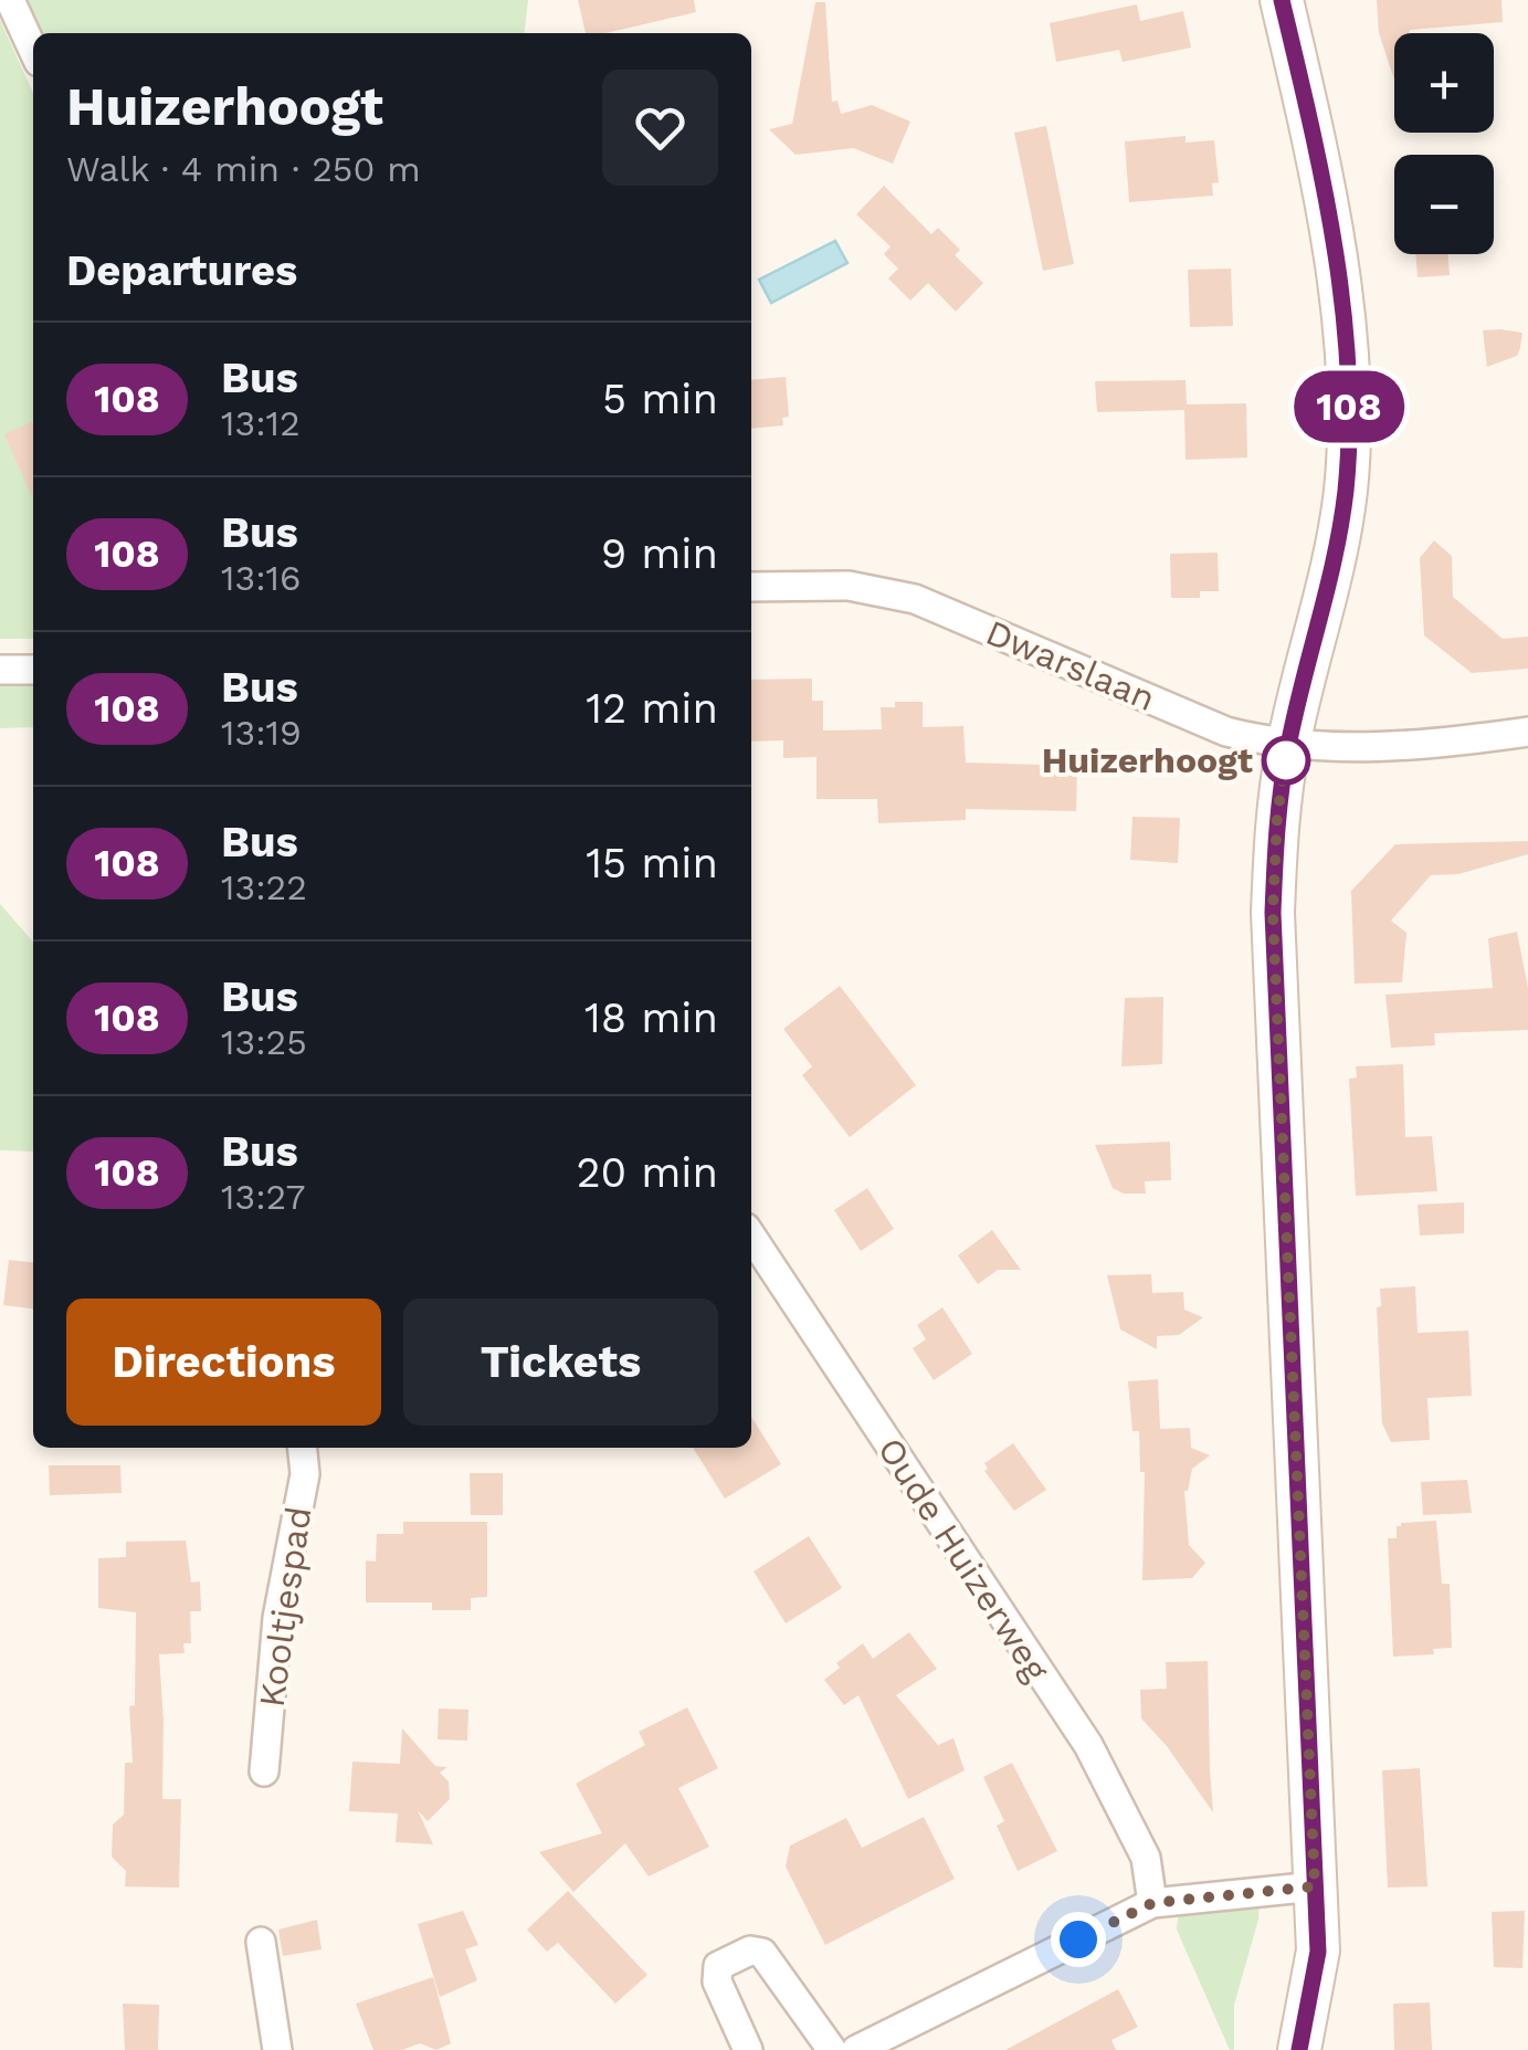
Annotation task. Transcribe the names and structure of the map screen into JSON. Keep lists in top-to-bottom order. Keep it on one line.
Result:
{"streets":{"street":["Dwarslaan","Oude Huizerweg","Kooltjespad"]},"places":["Huizerhoogt"],"lines":["bus line 108"],"page":{"on_map":"108","map_buttons":["+","−"],"heading":[["Huizerhoogt","Walk · 4 min · 250 m"],"Departures"],"list":[{"mark":"108","name":"Bus","note":"13:12","value":"5 min"},{"mark":"108","name":"Bus","note":"13:16","value":"9 min"},{"mark":"108","name":"Bus","note":"13:19","value":"12 min"},{"mark":"108","name":"Bus","note":"13:22","value":"15 min"},{"mark":"108","name":"Bus","note":"13:25","value":"18 min"},{"mark":"108","name":"Bus","note":"13:27","value":"20 min"}],"buttons":["Directions","Tickets"]}}
